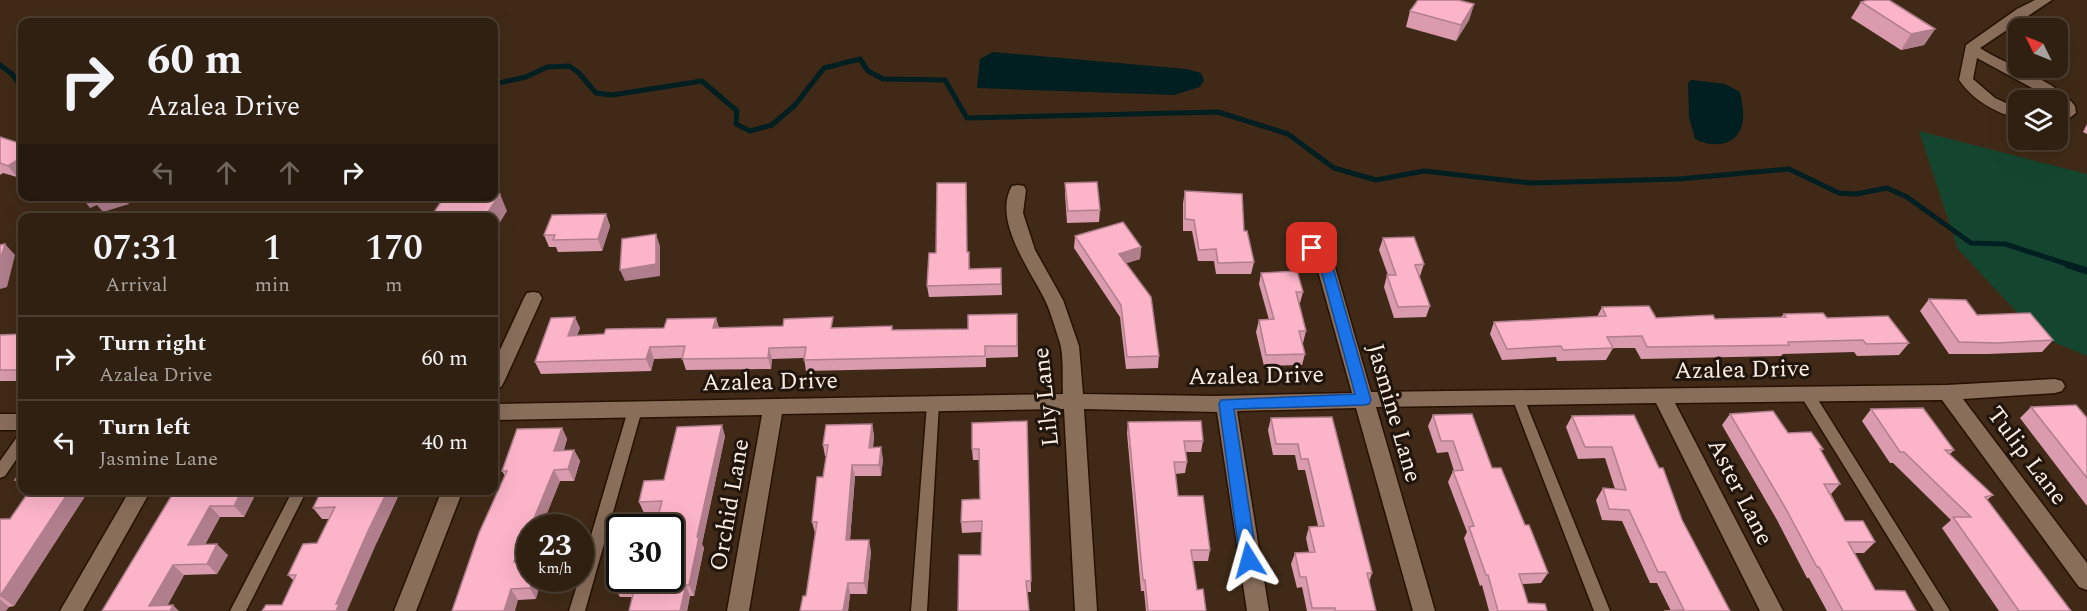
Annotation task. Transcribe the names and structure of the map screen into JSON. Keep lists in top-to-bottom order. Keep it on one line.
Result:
{"streets":{"street":["Azalea Drive","Lily Lane","Jasmine Lane","Tulip Lane","Aster Lane","Orchid Lane"]},"crossings":[["Azalea Drive","Lily Lane"],["Azalea Drive","Jasmine Lane"],["Azalea Drive","Tulip Lane"],["Azalea Drive","Aster Lane"],["Azalea Drive","Orchid Lane"]],"north":"top left","page":{"turn":["60 m","Azalea Drive"],"eta":["07:31","Arrival","1","min","170","m"],"list":[{"name":"Turn right","note":"Azalea Drive","value":"60 m"},{"name":"Turn left","note":"Jasmine Lane","value":"40 m"}],"speed":"23 km/h","limit":"30"}}
